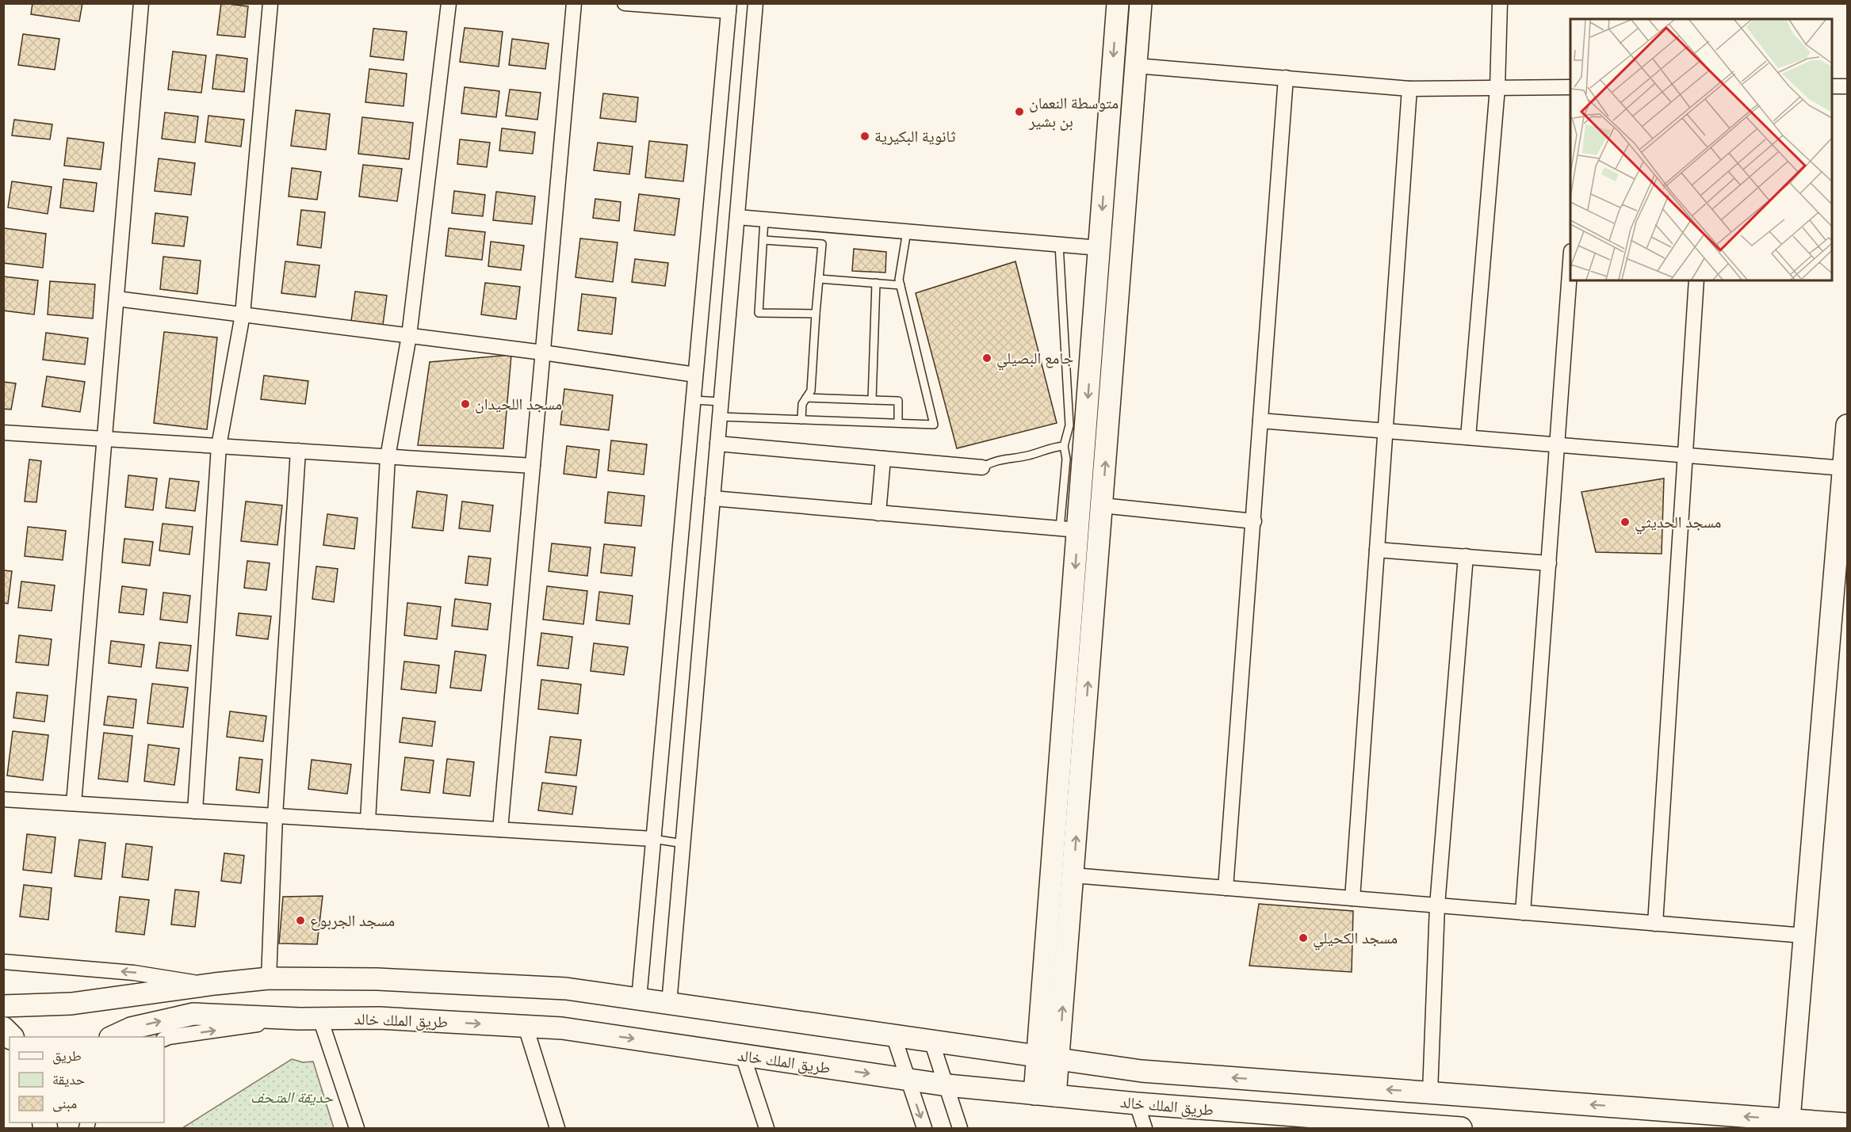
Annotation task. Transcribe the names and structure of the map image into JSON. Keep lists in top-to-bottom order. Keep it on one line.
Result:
{"streets":{"main road":["طريق الملك خالد"]},"parks":["حديقة المتحف"],"places":["متوسطة النعمان بن بشير","ثانوية البكيرية","جامع البصيلي","مسجد اللحيدان","مسجد الحديثي","مسجد الجربوع","مسجد الكحيلي"],"legend":["طريق","حديقة","مبنى"]}
